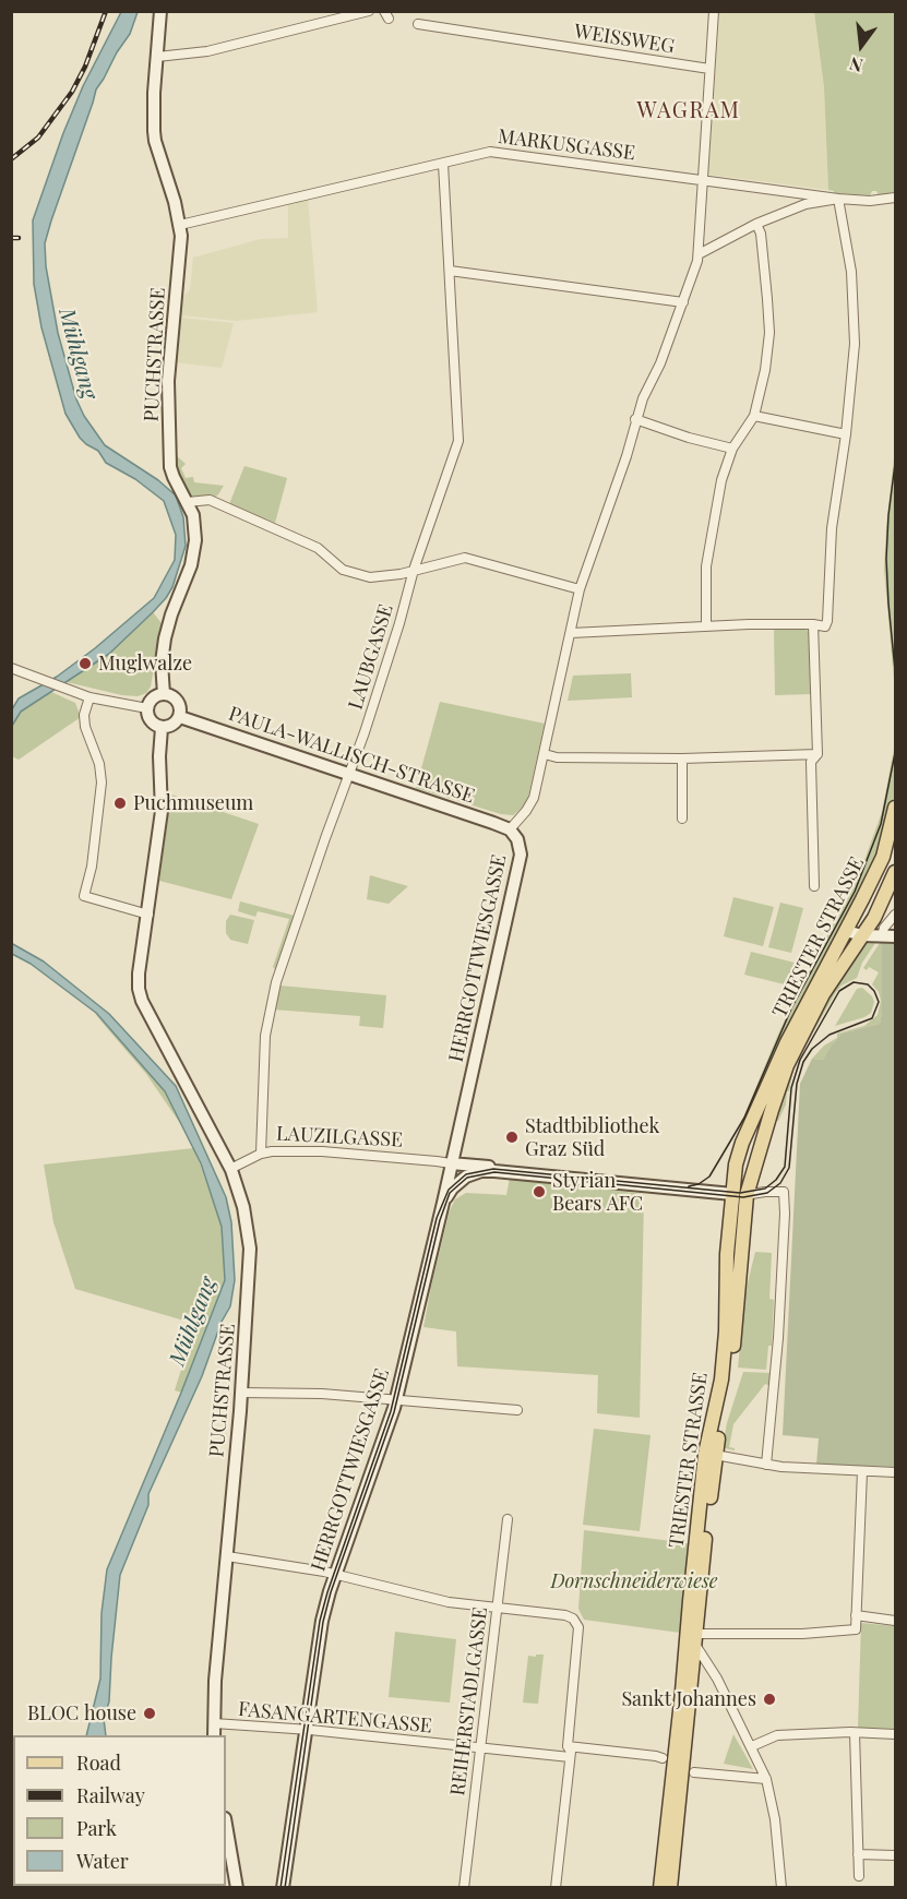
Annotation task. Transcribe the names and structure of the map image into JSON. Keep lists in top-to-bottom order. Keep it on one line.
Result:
{"streets":{"main road":["PUCHSTRASSE","PAULA-WALLISCH-STRASSE","TRIESTER STRASSE","HERRGOTTWIESGASSE","LAUZILGASSE"],"street":["WEISSWEG","MARKUSGASSE","LAUBGASSE","REIHERSTADLGASSE","FASANGARTENGASSE"]},"crossings":[["WEISSWEG","HERRGOTTWIESGASSE"],["MARKUSGASSE","PUCHSTRASSE"],["MARKUSGASSE","LAUBGASSE"],["MARKUSGASSE","HERRGOTTWIESGASSE"],["PUCHSTRASSE","PAULA-WALLISCH-STRASSE"],["PUCHSTRASSE","LAUZILGASSE"],["PUCHSTRASSE","FASANGARTENGASSE"],["LAUBGASSE","PAULA-WALLISCH-STRASSE"],["LAUBGASSE","LAUZILGASSE"],["PAULA-WALLISCH-STRASSE","HERRGOTTWIESGASSE"],["TRIESTER STRASSE","LAUZILGASSE"],["HERRGOTTWIESGASSE","LAUZILGASSE"],["HERRGOTTWIESGASSE","FASANGARTENGASSE"],["REIHERSTADLGASSE","FASANGARTENGASSE"]],"districts":["WAGRAM"],"water":["Mühlgang"],"parks":["Dornschneiderwiese"],"places":["Muglwalze","Puchmuseum","Stadtbibliothek Graz Süd","Styrian Bears AFC","Sankt Johannes","BLOC house"],"legend":["Road","Railway","Park","Water"],"north":"bottom"}
